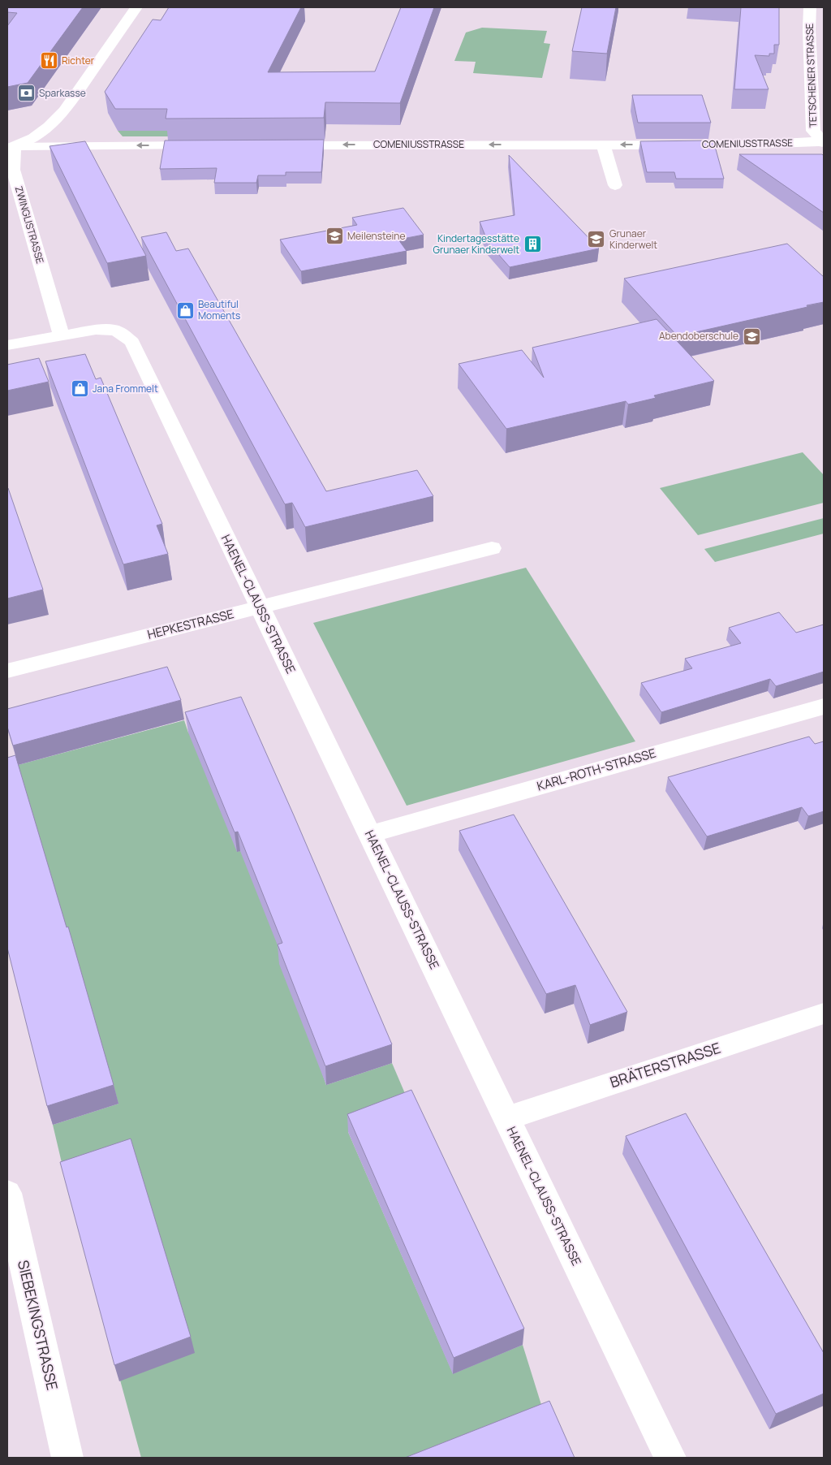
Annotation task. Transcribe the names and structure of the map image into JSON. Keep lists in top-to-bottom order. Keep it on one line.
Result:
{"streets":{"street":["TETSCHENER STRASSE","COMENIUSSTRASSE","ZWINGLISTRASSE","HAENEL-CLAUSS-STRASSE","HEPKESTRASSE","KARL-ROTH-STRASSE","BRÄTERSTRASSE","SIEBEKINGSTRASSE"]},"crossings":[["TETSCHENER STRASSE","COMENIUSSTRASSE"],["ZWINGLISTRASSE","HAENEL-CLAUSS-STRASSE"],["HAENEL-CLAUSS-STRASSE","HEPKESTRASSE"],["HAENEL-CLAUSS-STRASSE","KARL-ROTH-STRASSE"],["HAENEL-CLAUSS-STRASSE","BRÄTERSTRASSE"]],"one_way":["COMENIUSSTRASSE"],"places":{"restaurant":["Richter"],"bank":["Sparkasse"],"school or university":["Meilensteine","Grunaer Kinderwelt","Abendoberschule"],"building":["Kindertagesstätte Grunaer Kinderwelt"],"shop":["Beautiful Moments","Jana Frommelt"]}}
